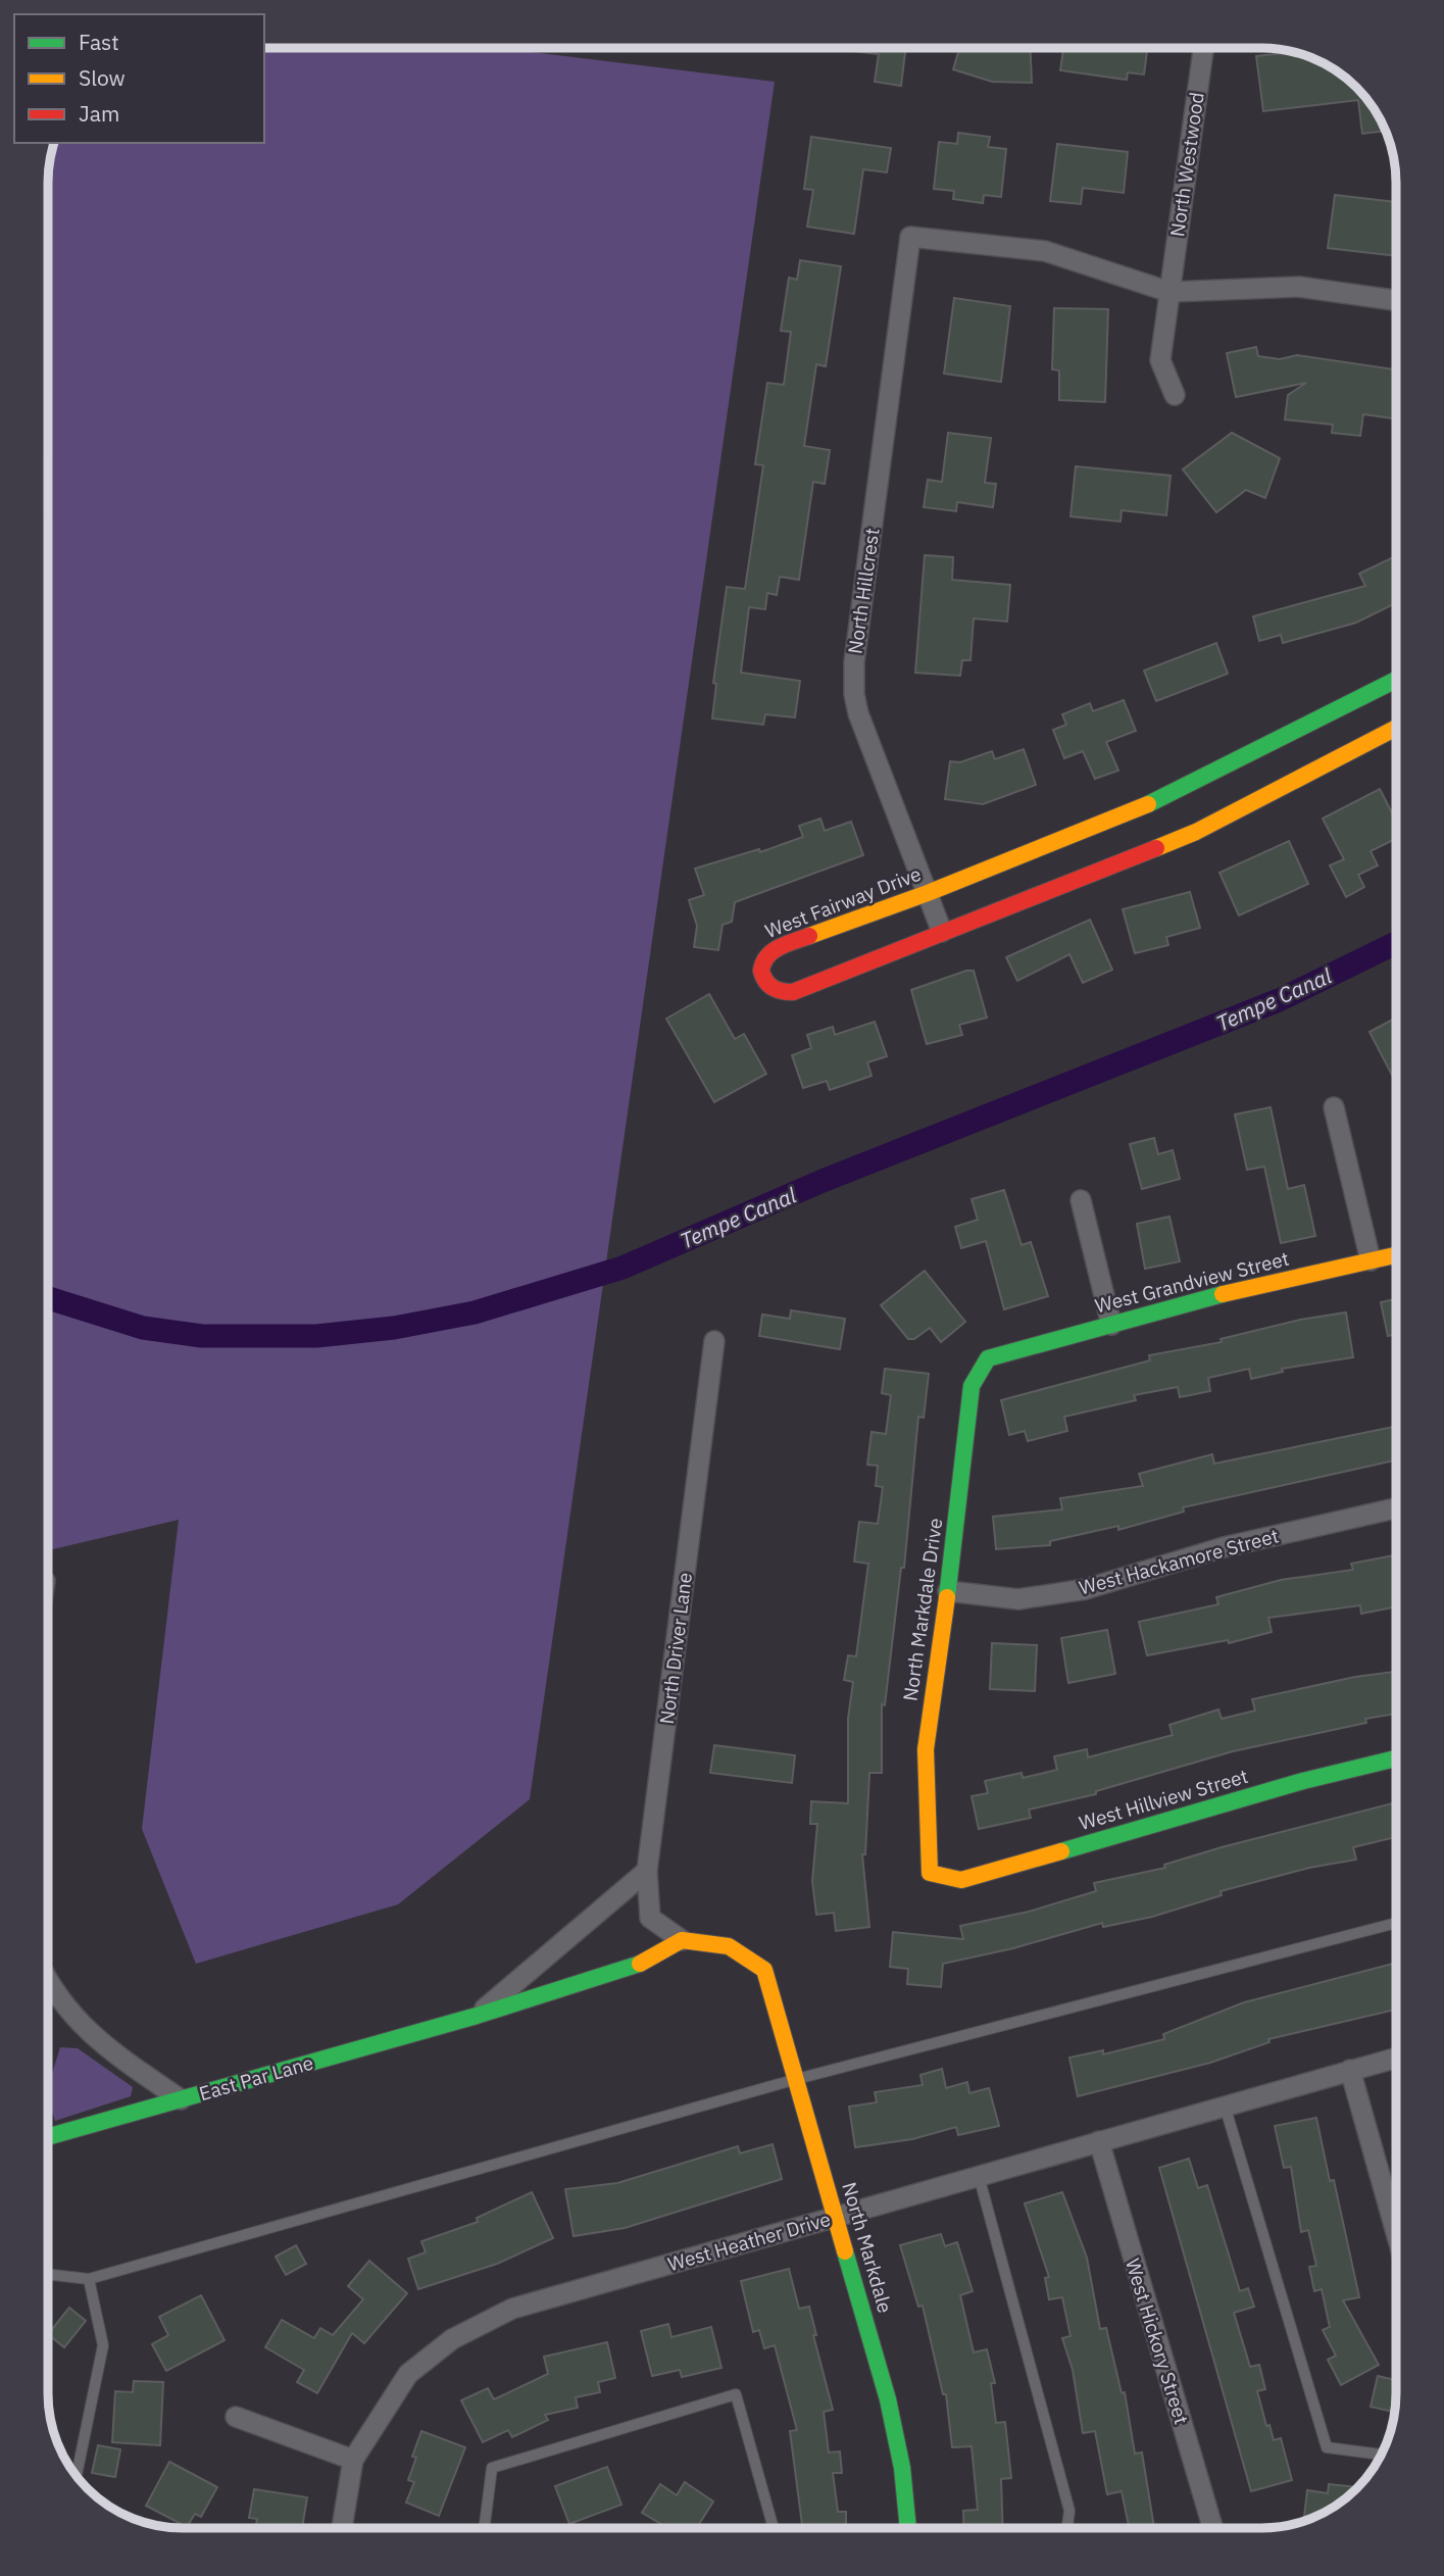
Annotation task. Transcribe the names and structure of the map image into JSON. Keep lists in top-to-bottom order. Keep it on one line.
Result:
{"streets":{"street":["North Westwood","North Hillcrest","West Fairway Drive","West Grandview Street","West Hackamore Street","North Markdale Drive","North Driver Lane","West Hillview Street","East Par Lane","West Heather Drive","North Markdale","West Hickory Street"]},"crossings":[["North Westwood","North Hillcrest"],["North Hillcrest","West Fairway Drive"],["West Grandview Street","North Markdale Drive"],["West Hackamore Street","North Markdale Drive"],["North Markdale Drive","West Hillview Street"],["North Driver Lane","East Par Lane"],["North Driver Lane","North Markdale"],["East Par Lane","North Markdale"],["West Heather Drive","North Markdale"],["West Heather Drive","West Hickory Street"]],"water":["Tempe Canal"],"legend":["Fast","Slow","Jam"]}
